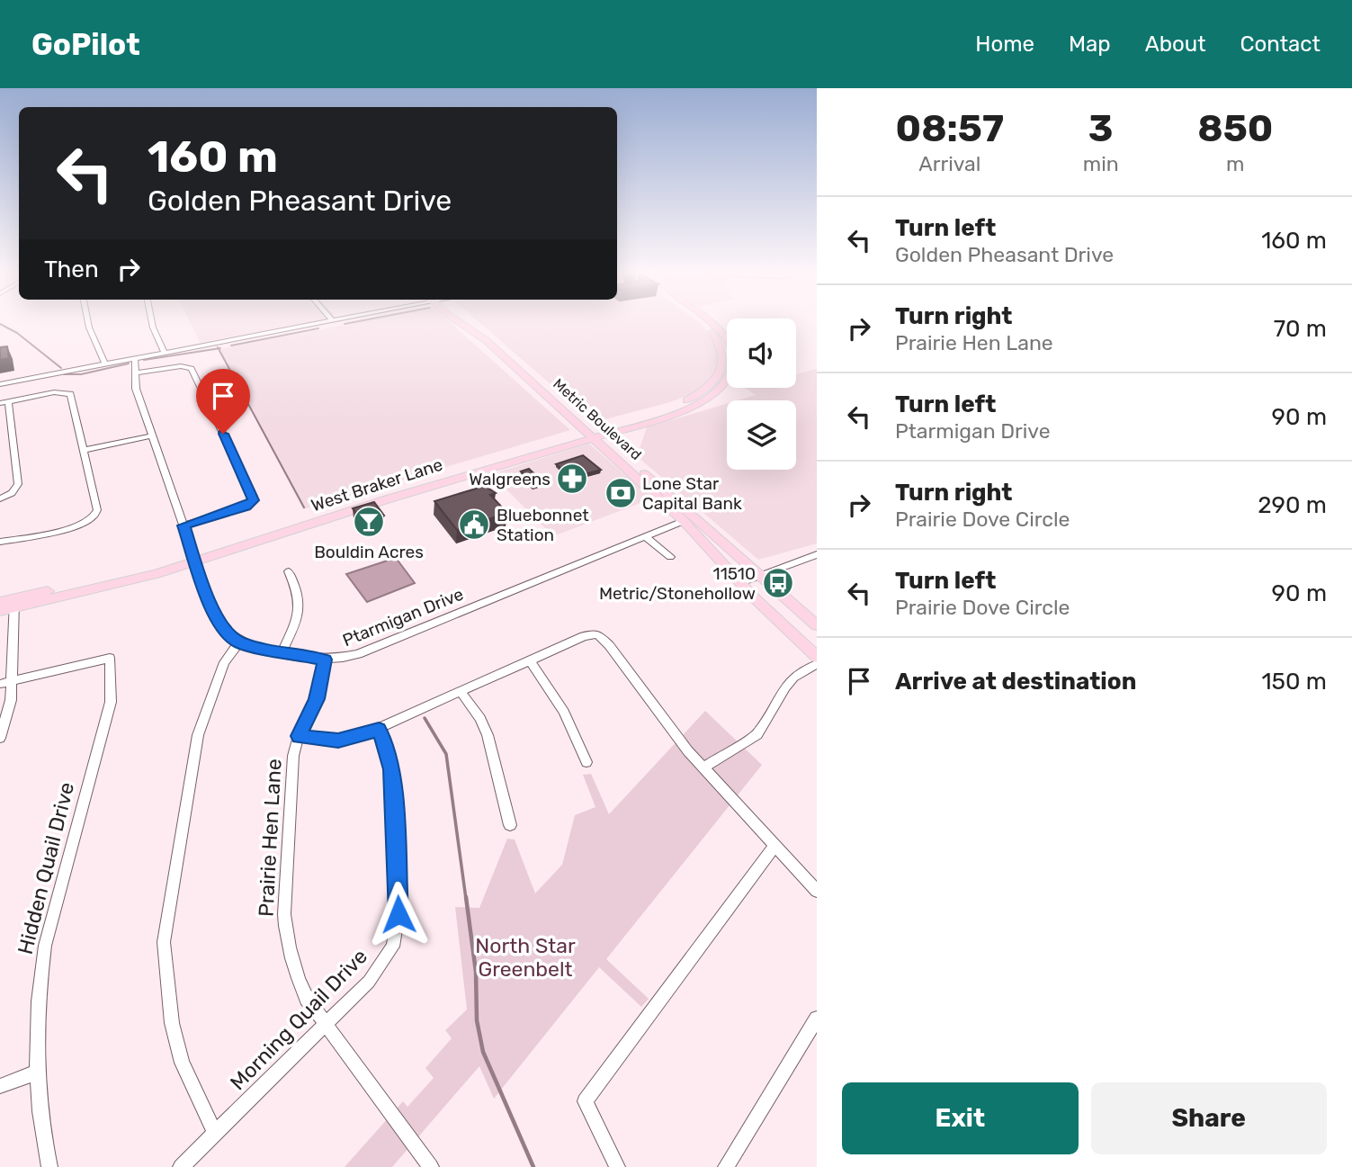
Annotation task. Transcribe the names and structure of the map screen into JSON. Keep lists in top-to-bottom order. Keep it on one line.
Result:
{"streets":{"main road":["Metric Boulevard","West Braker Lane"],"street":["Ptarmigan Drive","Prairie Hen Lane","Hidden Quail Drive","Morning Quail Drive"]},"crossings":[["Metric Boulevard","West Braker Lane"],["Metric Boulevard","Ptarmigan Drive"],["West Braker Lane","Ptarmigan Drive"],["Ptarmigan Drive","Prairie Hen Lane"],["Prairie Hen Lane","Morning Quail Drive"]],"parks":["North Star Greenbelt"],"places":{"pharmacy":["Walgreens"],"bank":["Lone Star Capital Bank"],"bar":["Bouldin Acres"],"public building":["Bluebonnet Station"],"bus stop":["11510 Metric/Stonehollow"]},"page":{"header":"GoPilot","nav":["Home","Map","About","Contact"],"eta":["08:57","Arrival","3","min","850","m"],"turn":["160 m","Golden Pheasant Drive"],"list":[{"name":"Turn left","note":"Golden Pheasant Drive","value":"160 m"},{"name":"Turn right","note":"Prairie Hen Lane","value":"70 m"},{"name":"Turn left","note":"Ptarmigan Drive","value":"90 m"},{"name":"Turn right","note":"Prairie Dove Circle","value":"290 m"},{"name":"Turn left","note":"Prairie Dove Circle","value":"90 m"},{"name":"Arrive at destination","value":"150 m"}],"then":"Then","buttons":["Exit","Share"]}}
